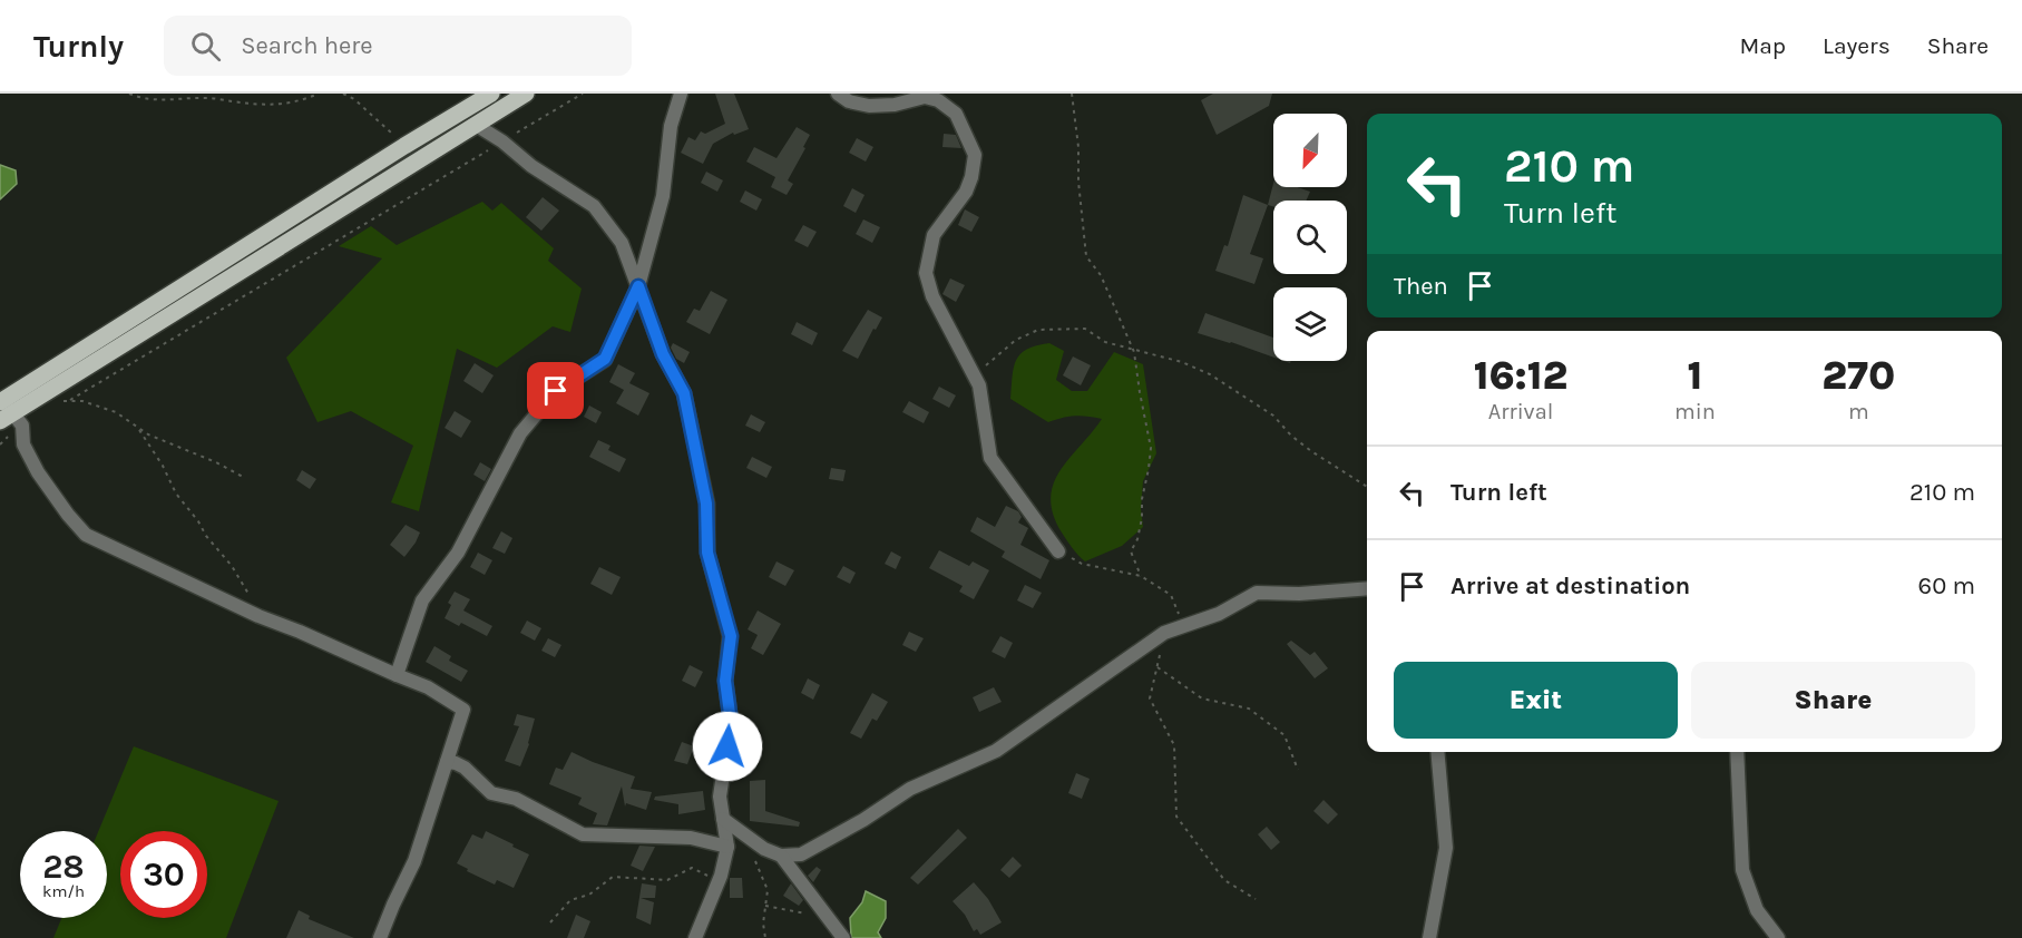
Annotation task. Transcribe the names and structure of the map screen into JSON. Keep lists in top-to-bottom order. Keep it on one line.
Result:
{"north":"bottom left","page":{"header":"Turnly","search":"Search here","nav":["Map","Layers","Share"],"turn":["210 m","Turn left"],"then":"Then","eta":["16:12","Arrival","1","min","270","m"],"list":[{"name":"Turn left","value":"210 m"},{"name":"Arrive at destination","value":"60 m"}],"buttons":["Exit","Share"],"speed":"28 km/h","limit":"30"}}
